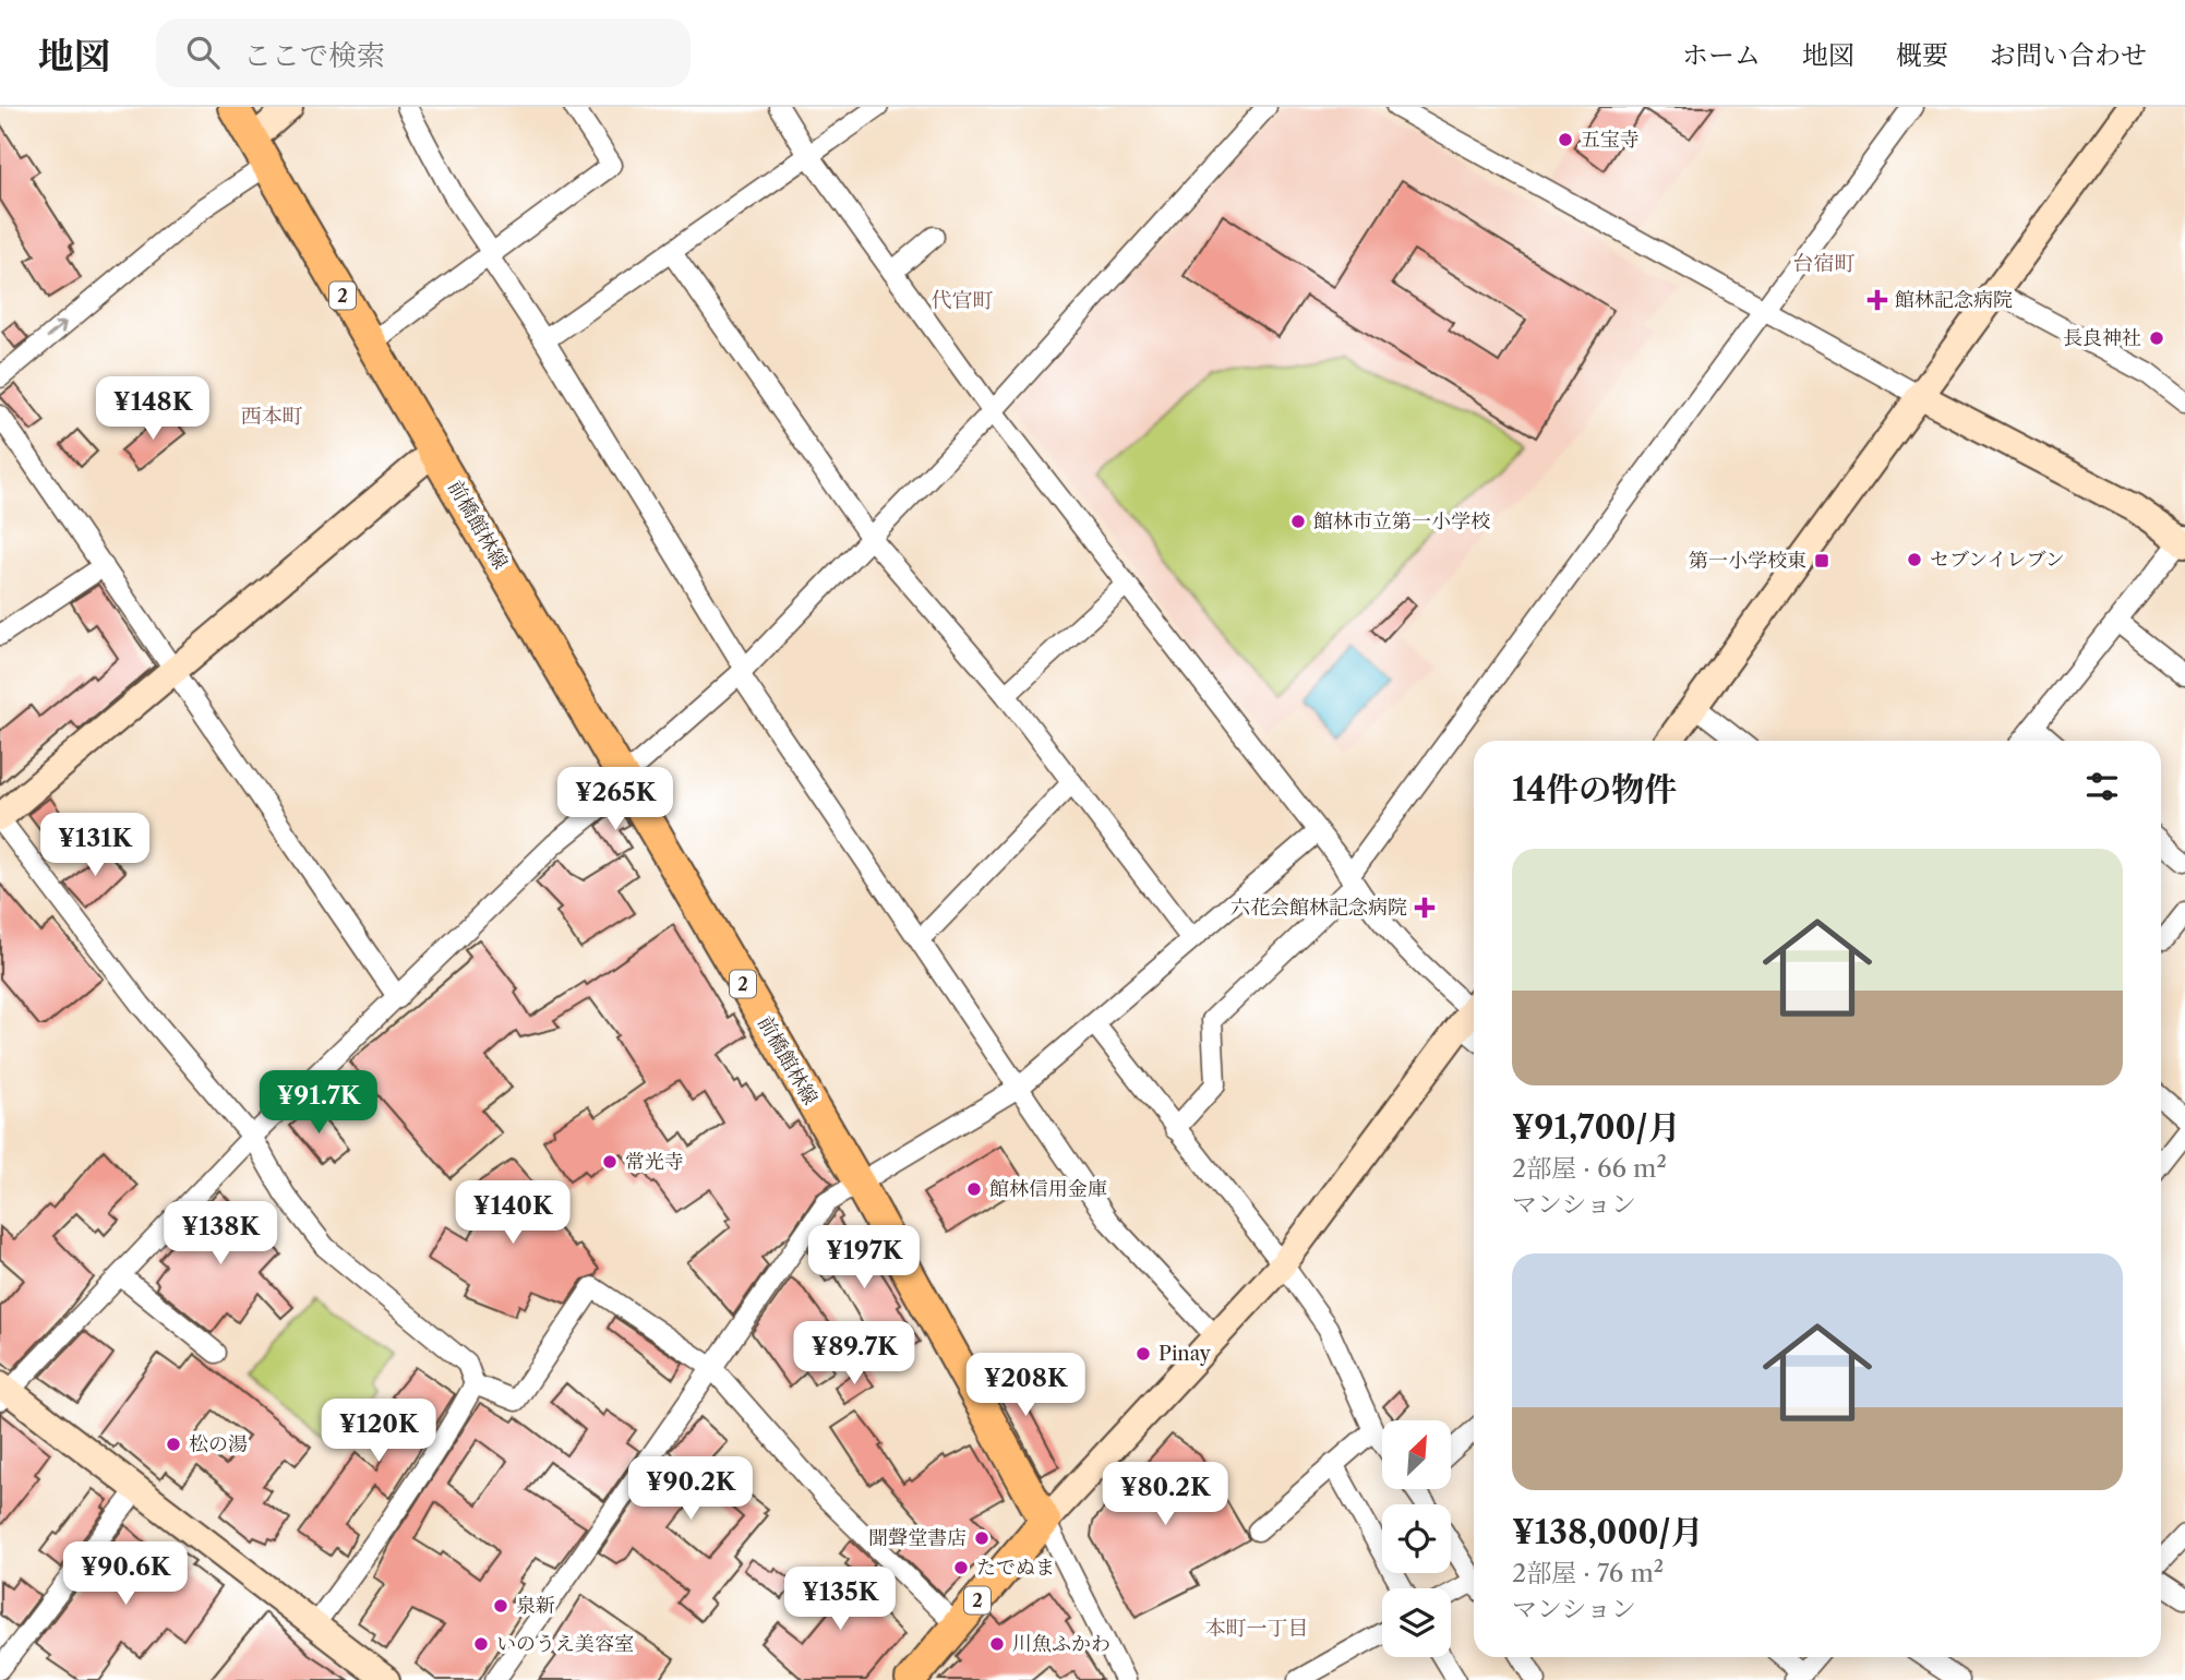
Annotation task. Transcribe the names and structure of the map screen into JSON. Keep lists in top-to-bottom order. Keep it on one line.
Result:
{"streets":{"main road":["2","前橋館林線"]},"crossings":[["2","前橋館林線"]],"districts":["台宿町","代官町","西本町","本町一丁目"],"places":{"other":["五宝寺","長良神社","館林市立第一小学校","セブンイレブン","常光寺","館林信用金庫","Pinay","松の湯","聞聲堂書店","たでぬま","泉新","いのうえ美容室","川魚ふかわ"],"health":["館林記念病院","六花会館林記念病院"],"transit":["第一小学校東"]},"north":"top right","page":{"header":"地図","search":"ここで検索","nav":["ホーム","地図","概要","お問い合わせ"],"price":["¥148K","¥265K","¥131K","¥91.7K","¥140K","¥138K","¥197K","¥89.7K","¥208K","¥120K","¥90.2K","¥80.2K","¥90.6K","¥135K"],"heading":"14件の物件","list":[{"name":"¥91,700/月","note":"2部屋 · 66 m² · マンション"},{"name":"¥138,000/月","note":"2部屋 · 76 m² · マンション"}]}}
